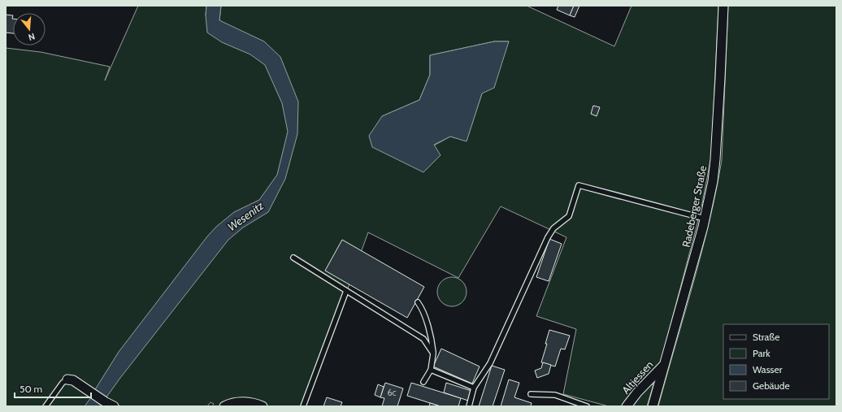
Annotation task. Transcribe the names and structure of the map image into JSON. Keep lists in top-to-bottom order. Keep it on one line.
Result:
{"streets":{"street":["Radeberger Straße","Altjessen"]},"crossings":[["Radeberger Straße","Altjessen"]],"water":["Wesenitz"],"house_numbers":["6c"],"legend":["Straße","Park","Wasser","Gebäude"],"scale_bar":"50 m","north":"bottom"}
